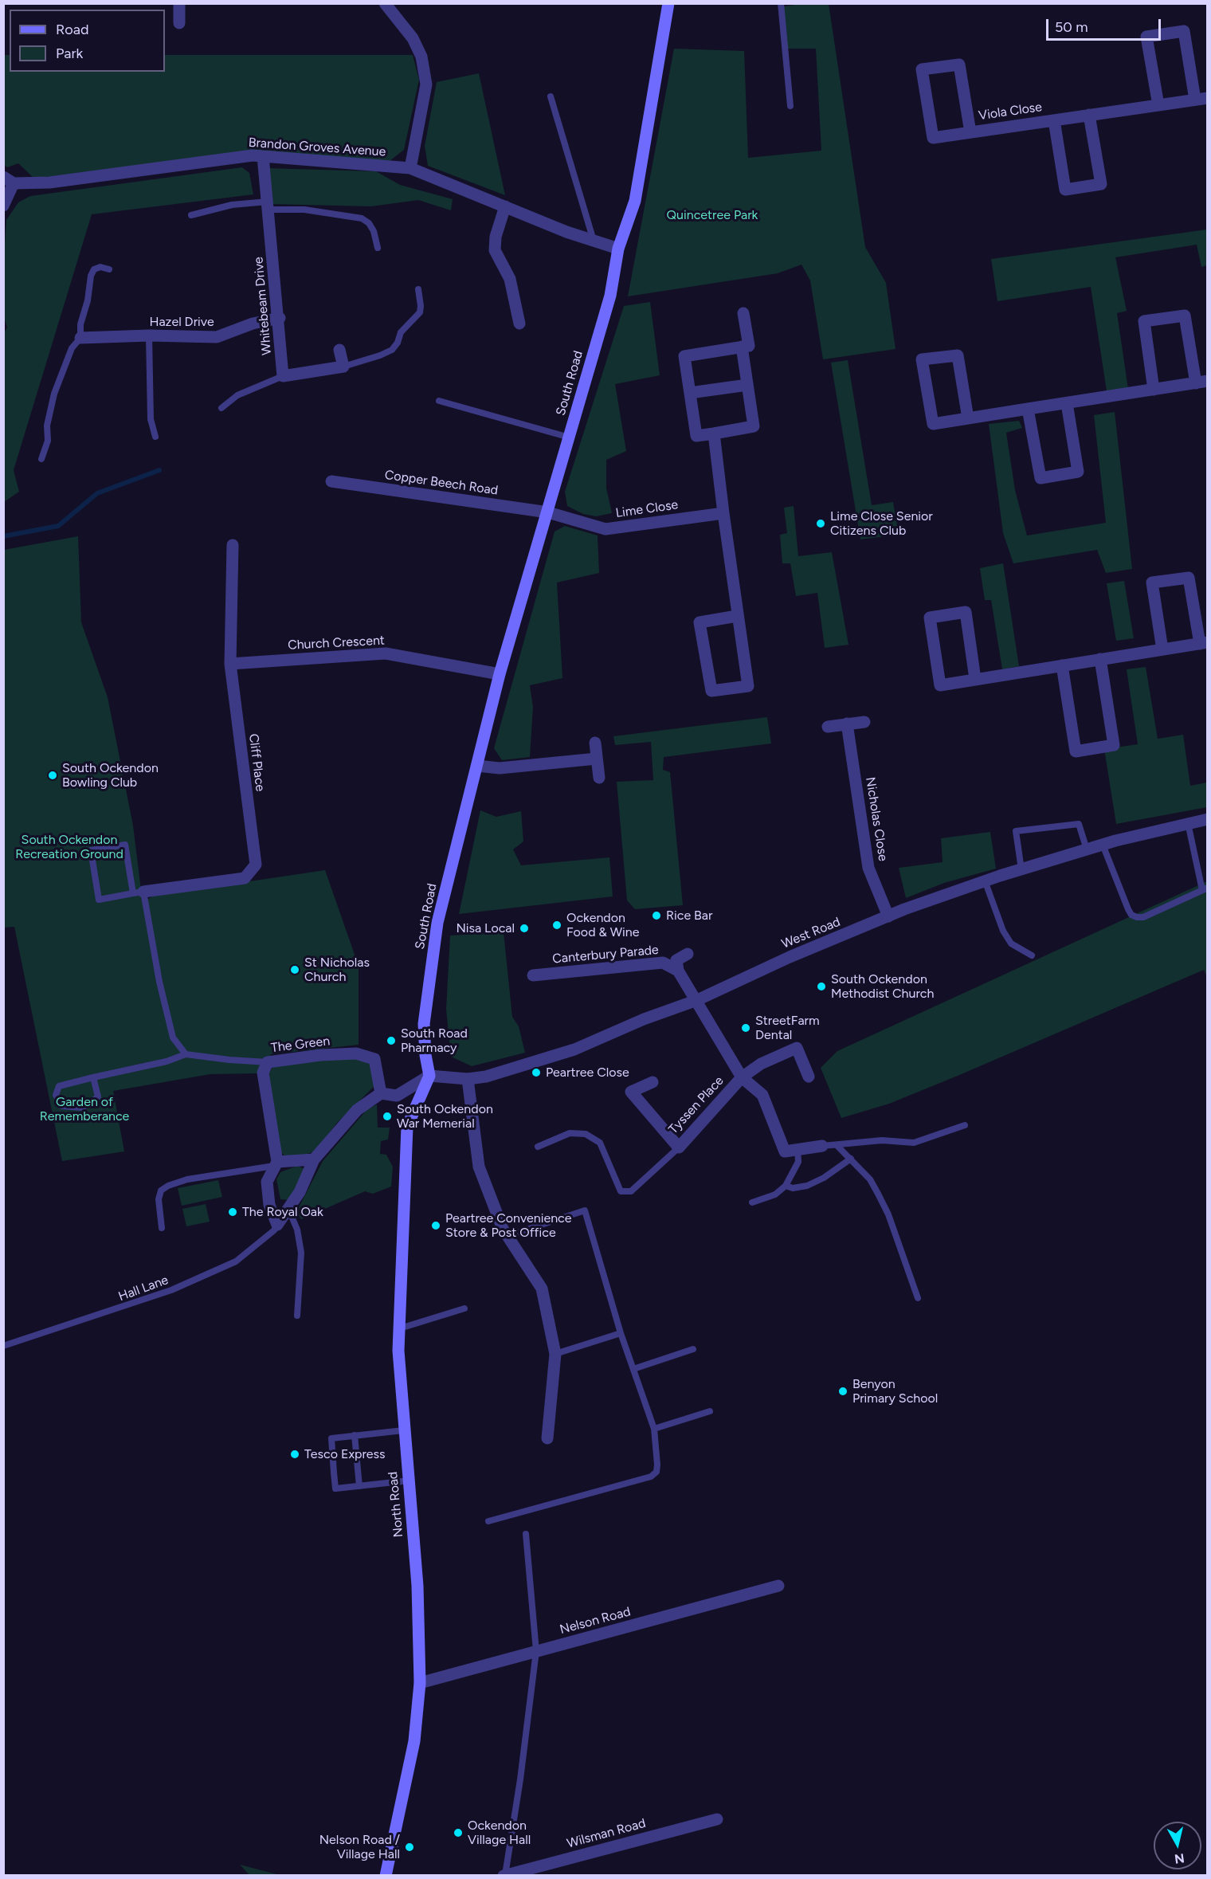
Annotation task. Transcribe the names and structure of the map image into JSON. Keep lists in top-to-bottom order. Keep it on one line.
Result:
{"streets":{"main road":["South Road","North Road"],"street":["Viola Close","Brandon Groves Avenue","Whitebeam Drive","Hazel Drive","Copper Beech Road","Lime Close","Church Crescent","Cliff Place","Nicholas Close","West Road","Canterbury Parade","The Green","Tyssen Place","Nelson Road","Wilsman Road"],"lane":["Hall Lane"]},"crossings":[["Brandon Groves Avenue","Whitebeam Drive"],["Brandon Groves Avenue","South Road"],["Whitebeam Drive","Hazel Drive"],["South Road","Copper Beech Road"],["South Road","Lime Close"],["South Road","Church Crescent"],["South Road","West Road"],["South Road","North Road"],["Copper Beech Road","Lime Close"],["Church Crescent","Cliff Place"],["Nicholas Close","West Road"],["West Road","Tyssen Place"],["West Road","North Road"],["The Green","Hall Lane"],["North Road","Nelson Road"]],"parks":["Quincetree Park","South Ockendon Recreation Ground","Garden of Rememberance"],"places":["Lime Close Senior Citizens Club","South Ockendon Bowling Club","Rice Bar","Ockendon Food & Wine","Nisa Local","St Nicholas Church","South Ockendon Methodist Church","StreetFarm Dental","South Road Pharmacy","Peartree Close","South Ockendon War Memerial","The Royal Oak","Peartree Convenience Store & Post Office","Benyon Primary School","Tesco Express","Ockendon Village Hall","Nelson Road / Village Hall"],"legend":["Road","Park"],"scale_bar":"50 m","north":"bottom"}
